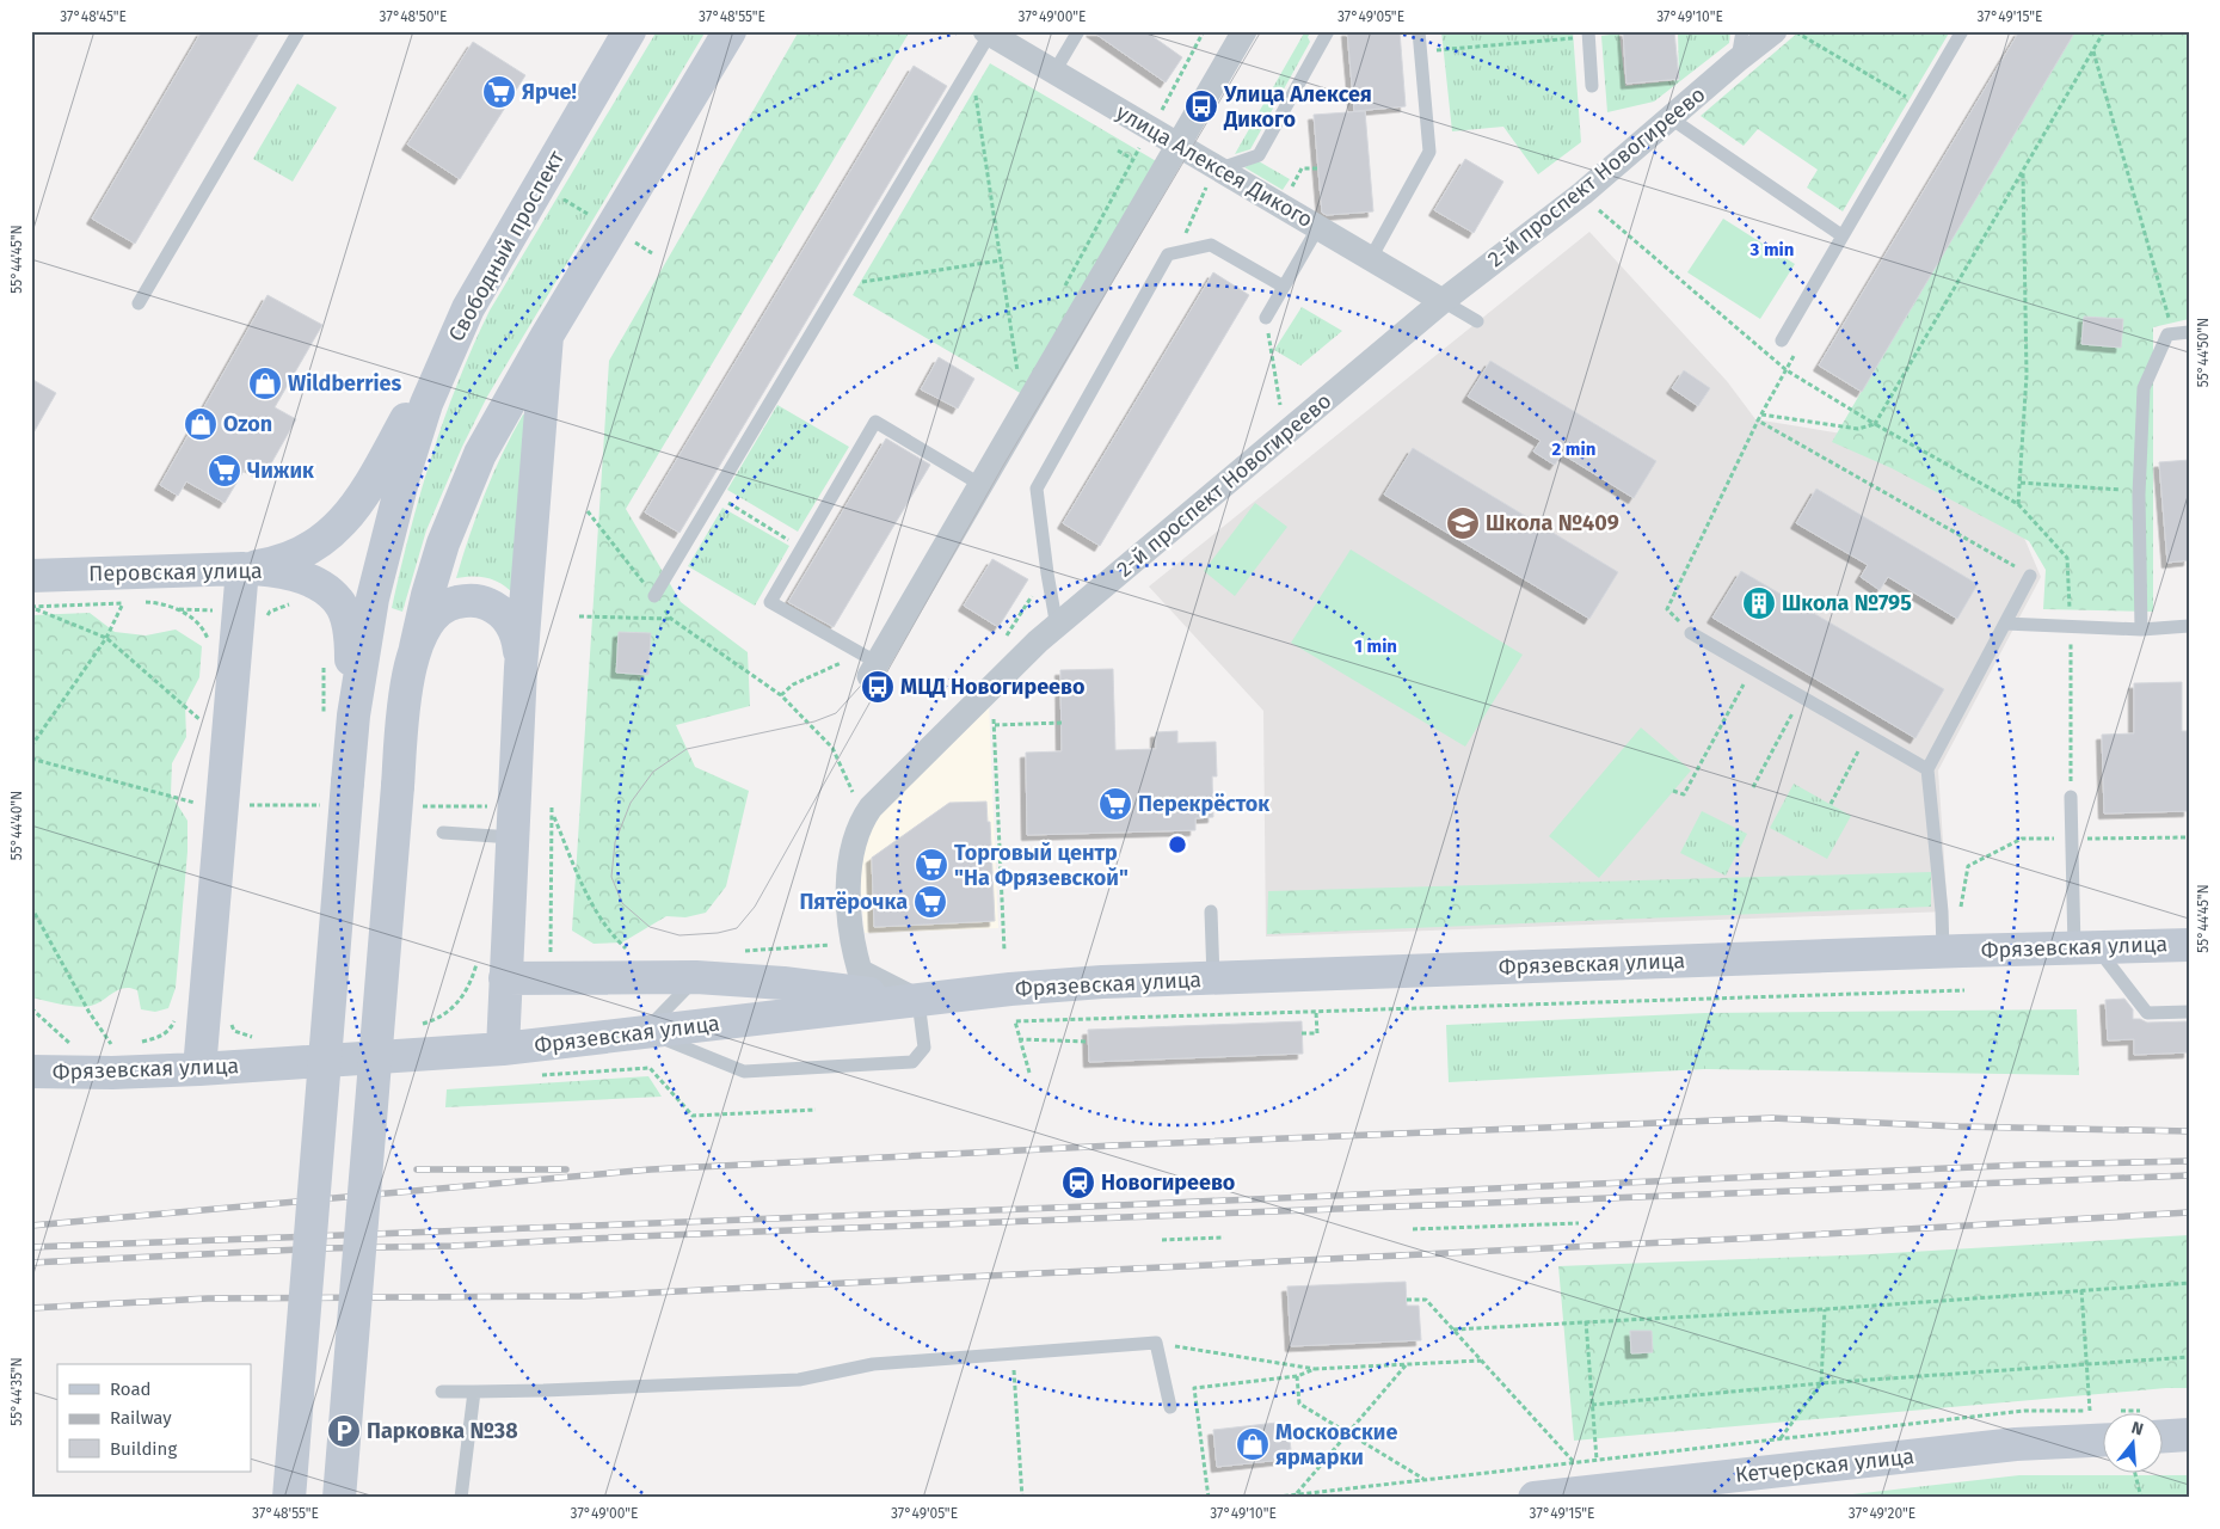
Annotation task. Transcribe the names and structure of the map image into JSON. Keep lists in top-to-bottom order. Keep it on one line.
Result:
{"streets":{"main road":["Свободный проспект","Перовская улица","Фрязевская улица","Кетчерская улица"],"street":["улица Алексея Дикого","2-й проспект Новогиреево"]},"crossings":[["улица Алексея Дикого","2-й проспект Новогиреево"],["2-й проспект Новогиреево","Фрязевская улица"],["Свободный проспект","Перовская улица"]],"places":{"supermarket":["Ярче!","Чижик","Перекрёсток","Торговый центр \"На Фрязевской\"","Пятёрочка"],"bus stop":["Улица Алексея Дикого","МЦД Новогиреево"],"shop":["Wildberries","Ozon","Московские ярмарки"],"school or university":["Школа №409"],"building":["Школа №795"],"station":["Новогиреево"],"parking":["Парковка №38"]},"legend":["Road","Railway","Building"],"north":"top","coordinates":["37°48'45\"E","37°48'50\"E","37°48'55\"E","37°49'00\"E","37°49'05\"E","37°49'10\"E","37°49'15\"E","55°44'45\"N","55°44'50\"N","55°44'40\"N","55°44'35\"N","37°49'20\"E"],"rings":["3 min","2 min","1 min"]}
